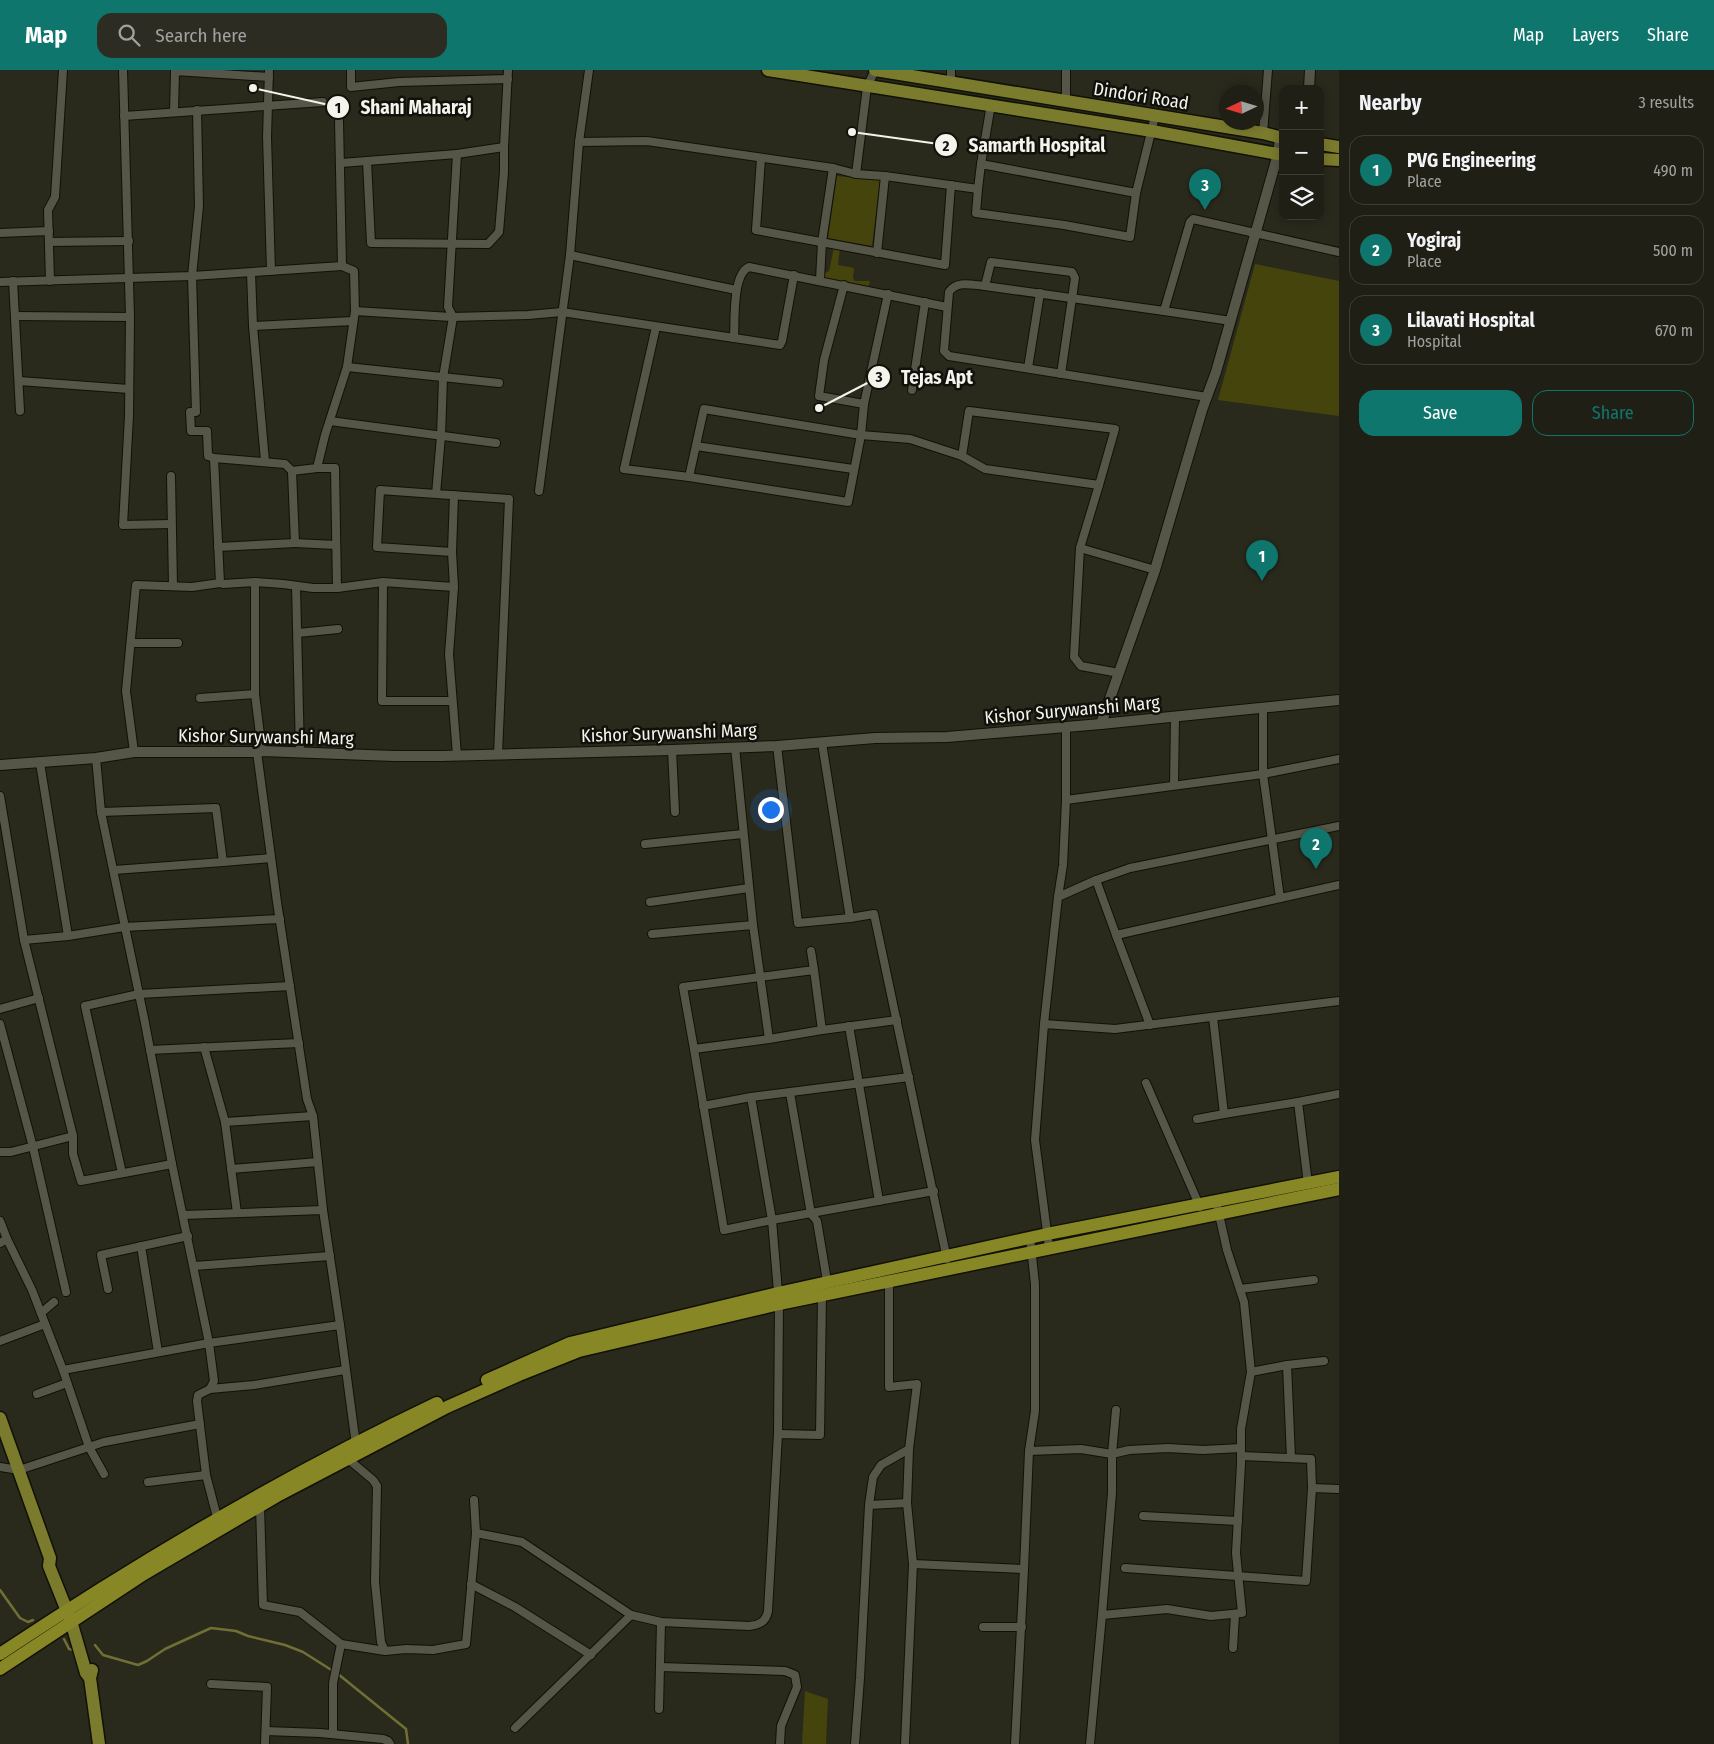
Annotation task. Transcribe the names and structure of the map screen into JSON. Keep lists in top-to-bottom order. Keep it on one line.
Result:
{"streets":{"main road":["Dindori Road"],"street":["Kishor Surywanshi Marg"]},"places":["Shani Maharaj","Samarth Hospital","Tejas Apt"],"north":"left","page":{"header":"Map","search":"Search here","nav":["Map","Layers","Share"],"heading":["Nearby","3 results"],"map_buttons":["+","−"],"list":[{"mark":"1","name":"PVG Engineering","note":"Place","value":"490 m"},{"mark":"2","name":"Yogiraj","note":"Place","value":"500 m"},{"mark":"3","name":"Lilavati Hospital","note":"Hospital","value":"670 m"}],"pins":["3","1","2"],"buttons":["Save","Share"]}}
